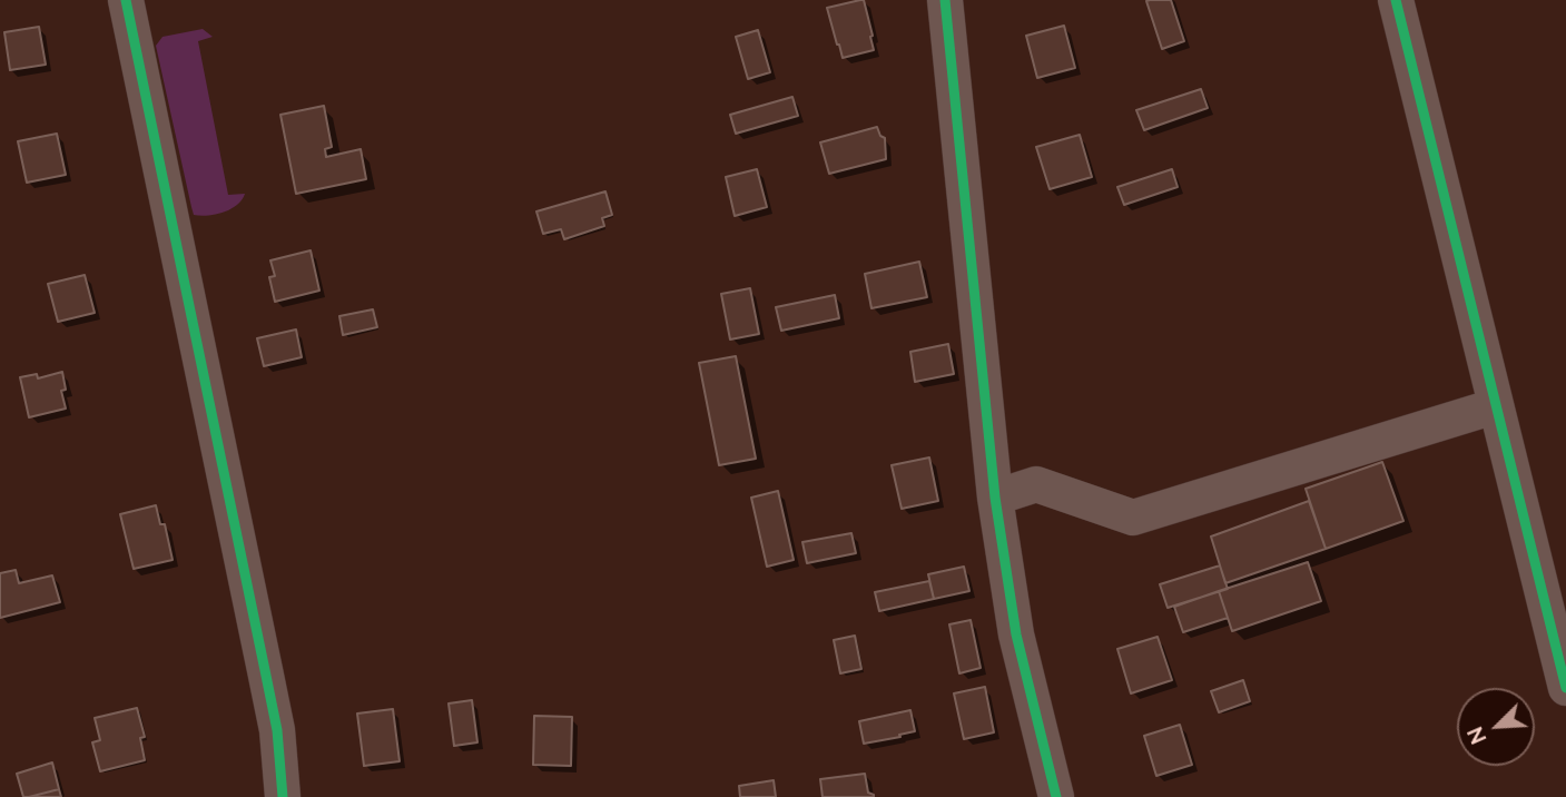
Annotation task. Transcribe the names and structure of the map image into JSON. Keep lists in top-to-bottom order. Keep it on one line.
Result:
{"north":"bottom left"}
